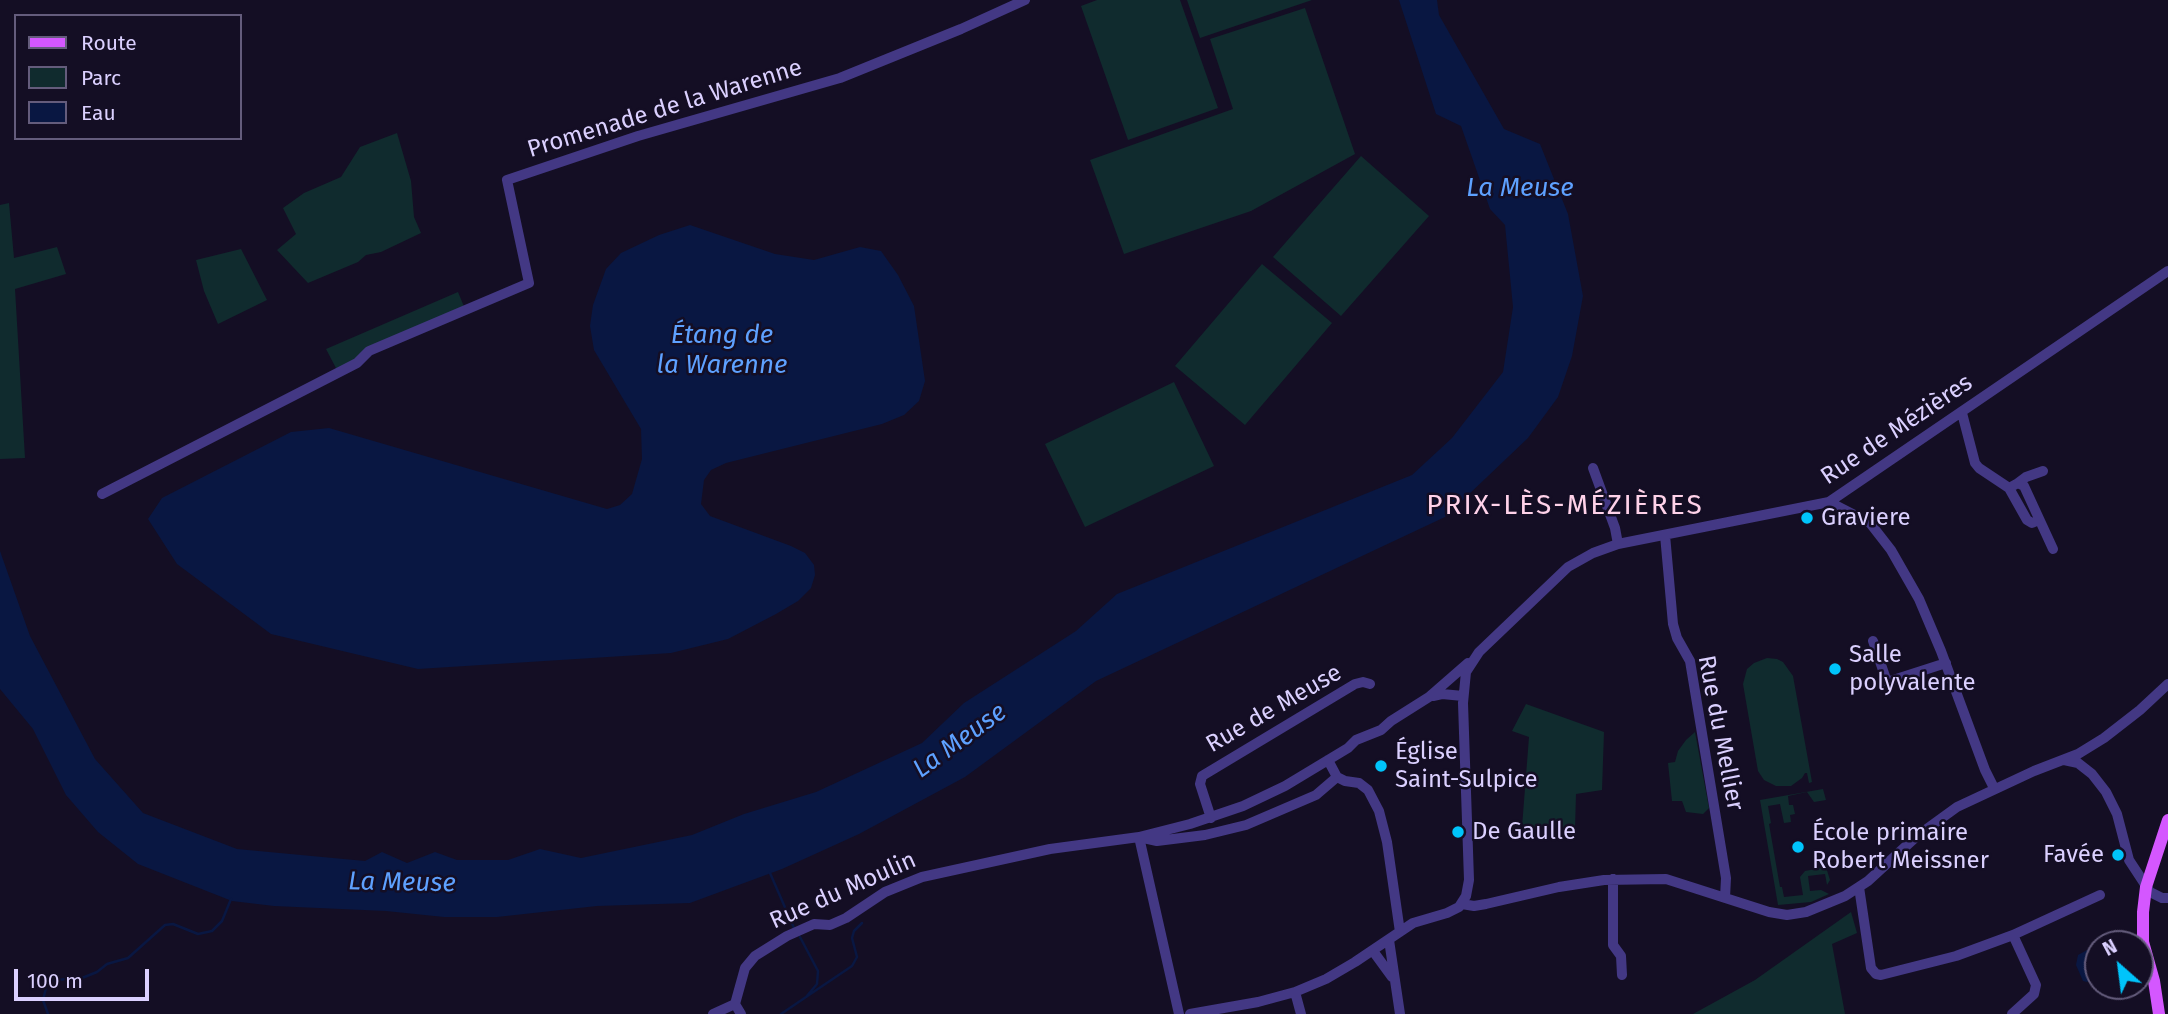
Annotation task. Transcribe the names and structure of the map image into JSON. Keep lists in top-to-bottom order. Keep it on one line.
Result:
{"streets":{"street":["Promenade de la Warenne","Rue de Mézières","Rue de Meuse","Rue du Mellier","Rue du Moulin"]},"crossings":[["Rue de Mézières","Rue du Mellier"],["Rue de Mézières","Rue du Moulin"],["Rue de Meuse","Rue du Moulin"]],"districts":["PRIX-LÈS-MÉZIÈRES"],"water":["La Meuse","Étang de la Warenne"],"places":["Graviere","Salle polyvalente","Église Saint-Sulpice","De Gaulle","École primaire Robert Meissner","Favée"],"legend":["Route","Parc","Eau"],"scale_bar":"100 m","north":"top left"}
